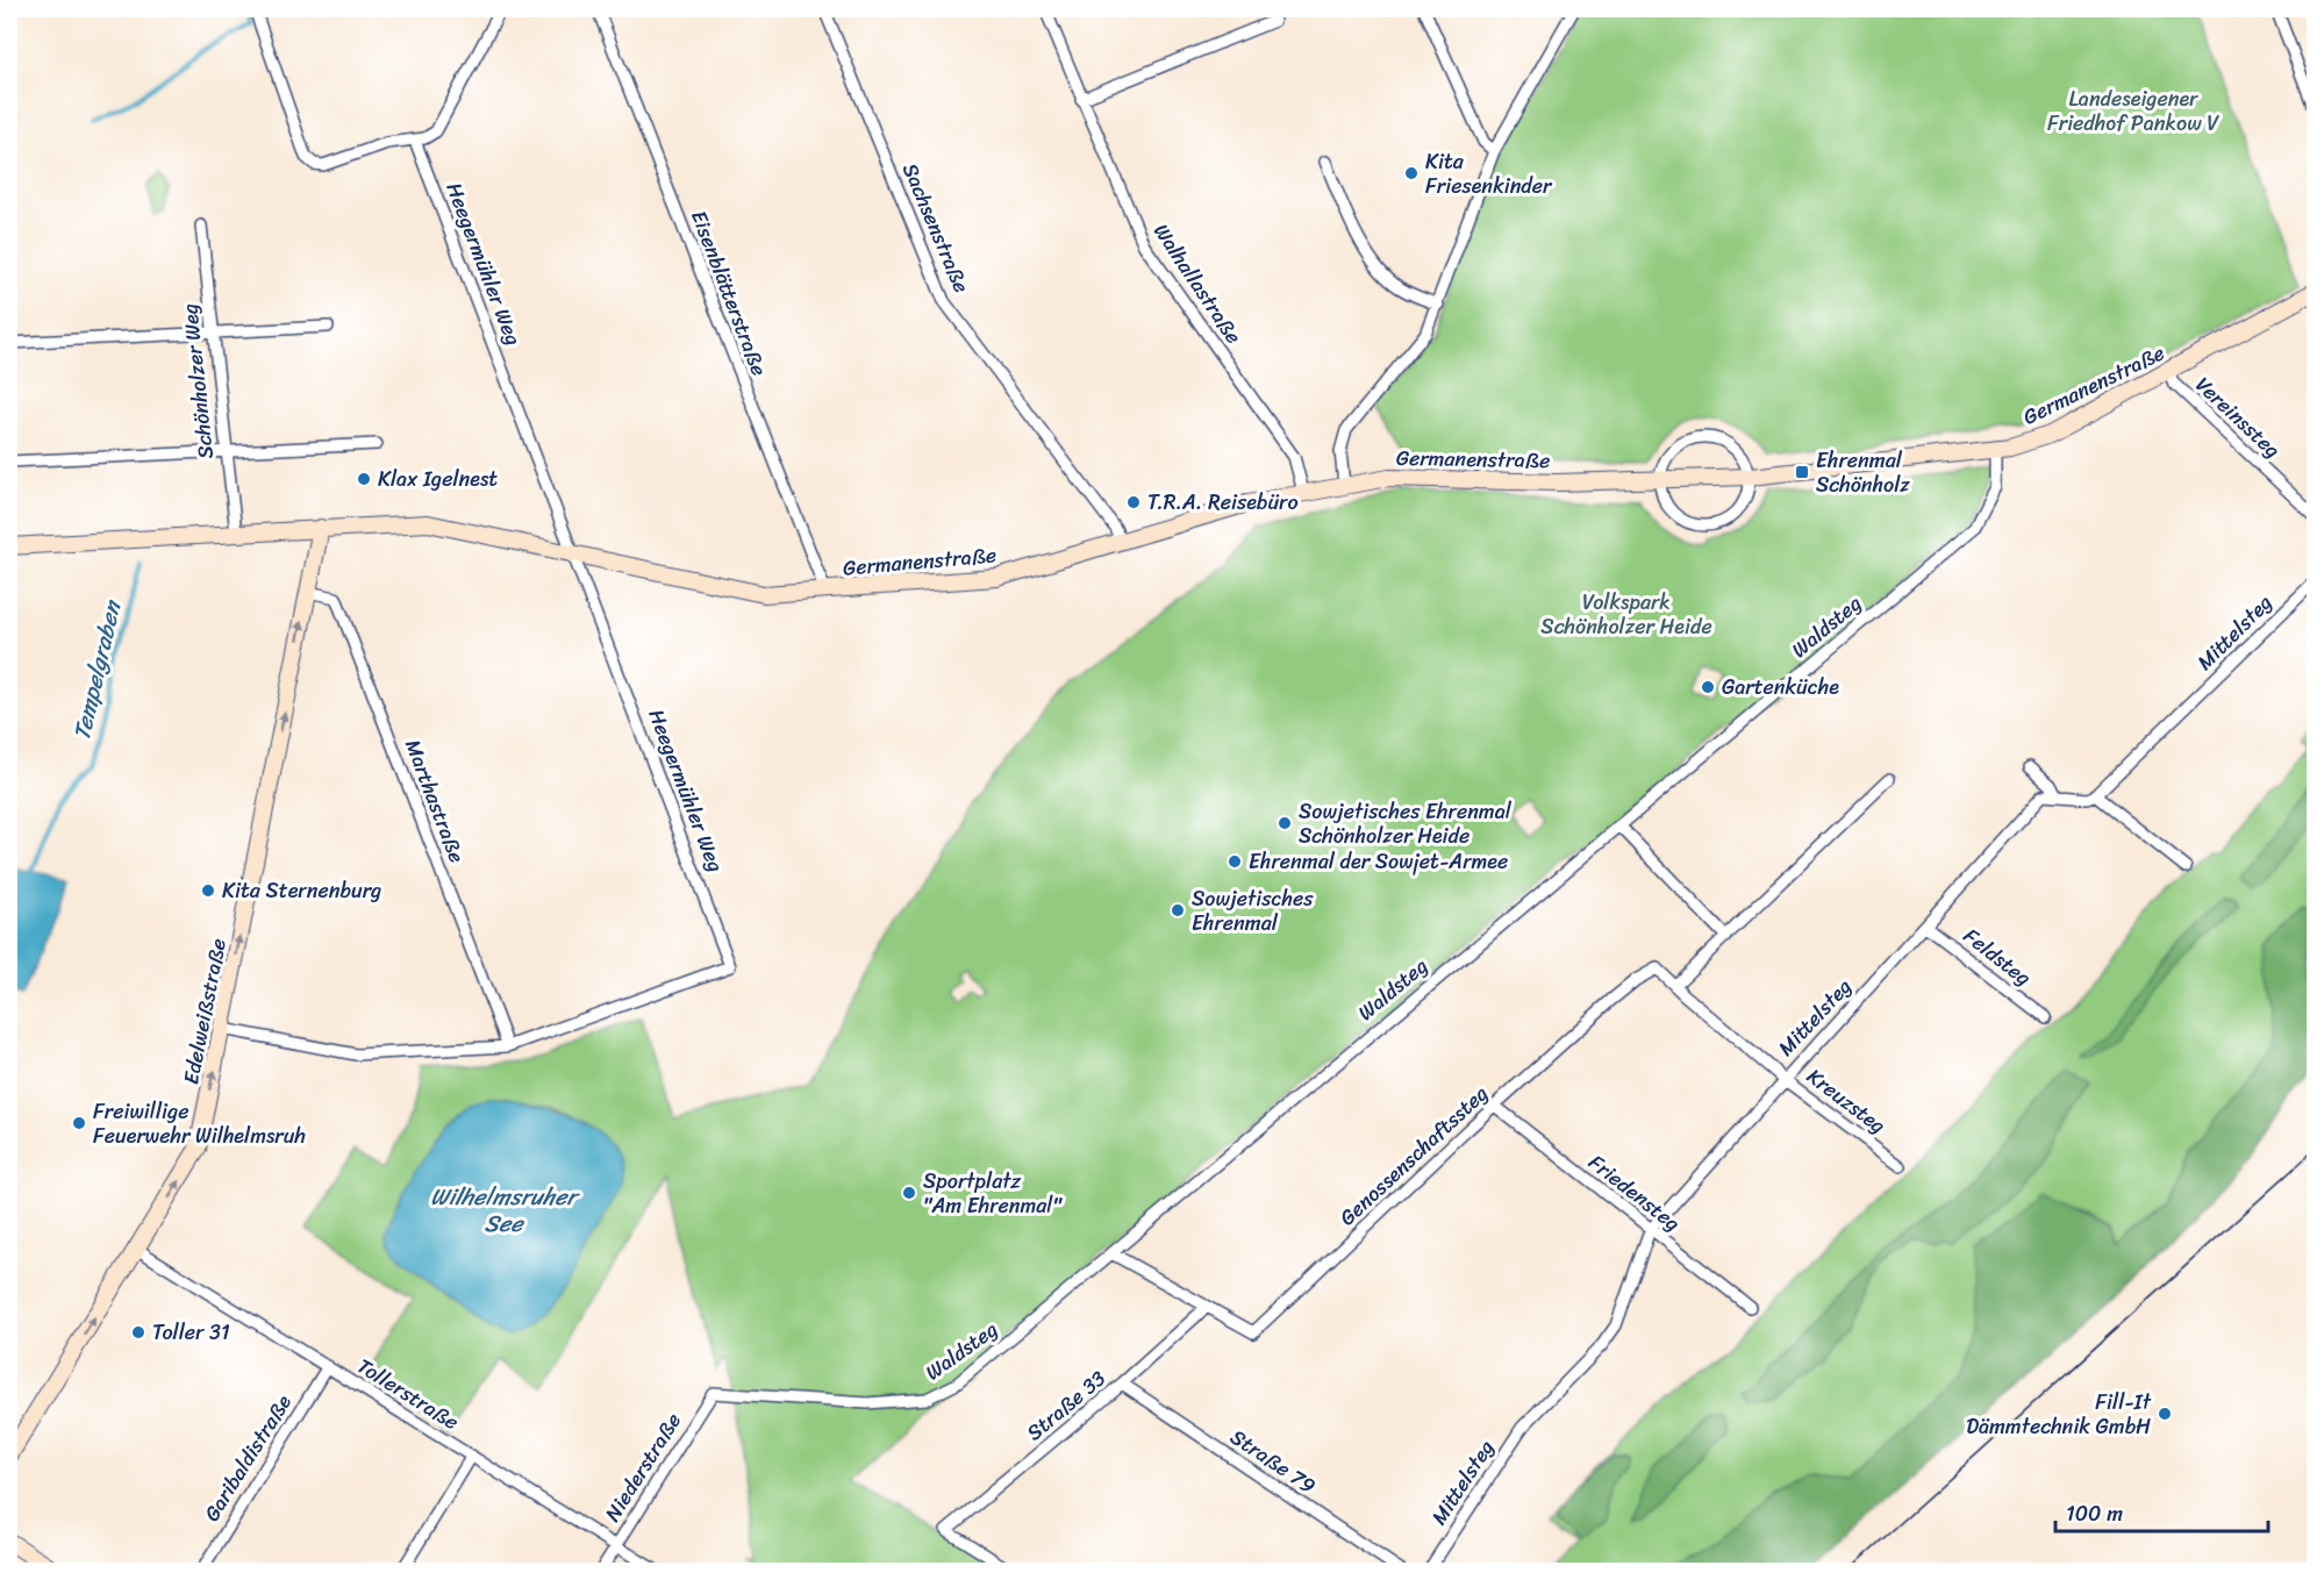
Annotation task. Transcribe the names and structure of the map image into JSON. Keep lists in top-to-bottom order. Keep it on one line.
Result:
{"streets":{"main road":["Germanenstraße","Edelweißstraße"],"street":["Sachsenstraße","Heegermühler Weg","Walhallastraße","Eisenblätterstraße","Schönholzer Weg","Vereinssteg","Waldsteg","Mittelsteg","Marthastraße","Feldsteg","Kreuzsteg","Genossenschaftssteg","Friedensteg","Tollerstraße","Straße 33","Garibaldistraße","Straße 79","Niederstraße"]},"crossings":[["Sachsenstraße","Germanenstraße"],["Heegermühler Weg","Germanenstraße"],["Heegermühler Weg","Marthastraße"],["Heegermühler Weg","Edelweißstraße"],["Walhallastraße","Germanenstraße"],["Eisenblätterstraße","Germanenstraße"],["Germanenstraße","Vereinssteg"],["Germanenstraße","Waldsteg"],["Germanenstraße","Edelweißstraße"],["Waldsteg","Genossenschaftssteg"],["Waldsteg","Niederstraße"],["Mittelsteg","Feldsteg"],["Mittelsteg","Kreuzsteg"],["Mittelsteg","Friedensteg"],["Marthastraße","Edelweißstraße"],["Edelweißstraße","Tollerstraße"],["Kreuzsteg","Genossenschaftssteg"],["Genossenschaftssteg","Friedensteg"],["Genossenschaftssteg","Straße 33"],["Tollerstraße","Garibaldistraße"],["Tollerstraße","Niederstraße"],["Straße 33","Straße 79"]],"one_way":["Edelweißstraße"],"water":["Tempelgraben","Wilhelmsruher See"],"parks":["Landeseigener Friedhof Pankow V","Volkspark Schönholzer Heide"],"places":{"other":["Kita Friesenkinder","Klax Igelnest","T.R.A. Reisebüro","Gartenküche","Sowjetisches Ehrenmal Schönholzer Heide","Ehrenmal der Sowjet-Armee","Kita Sternenburg","Sowjetisches Ehrenmal","Freiwillige Feuerwehr Wilhelmsruh","Sportplatz \"Am Ehrenmal\"","Toller 31","Fill-It Dämmtechnik GmbH"],"transit":["Ehrenmal Schönholz"]},"scale_bar":"100 m"}
